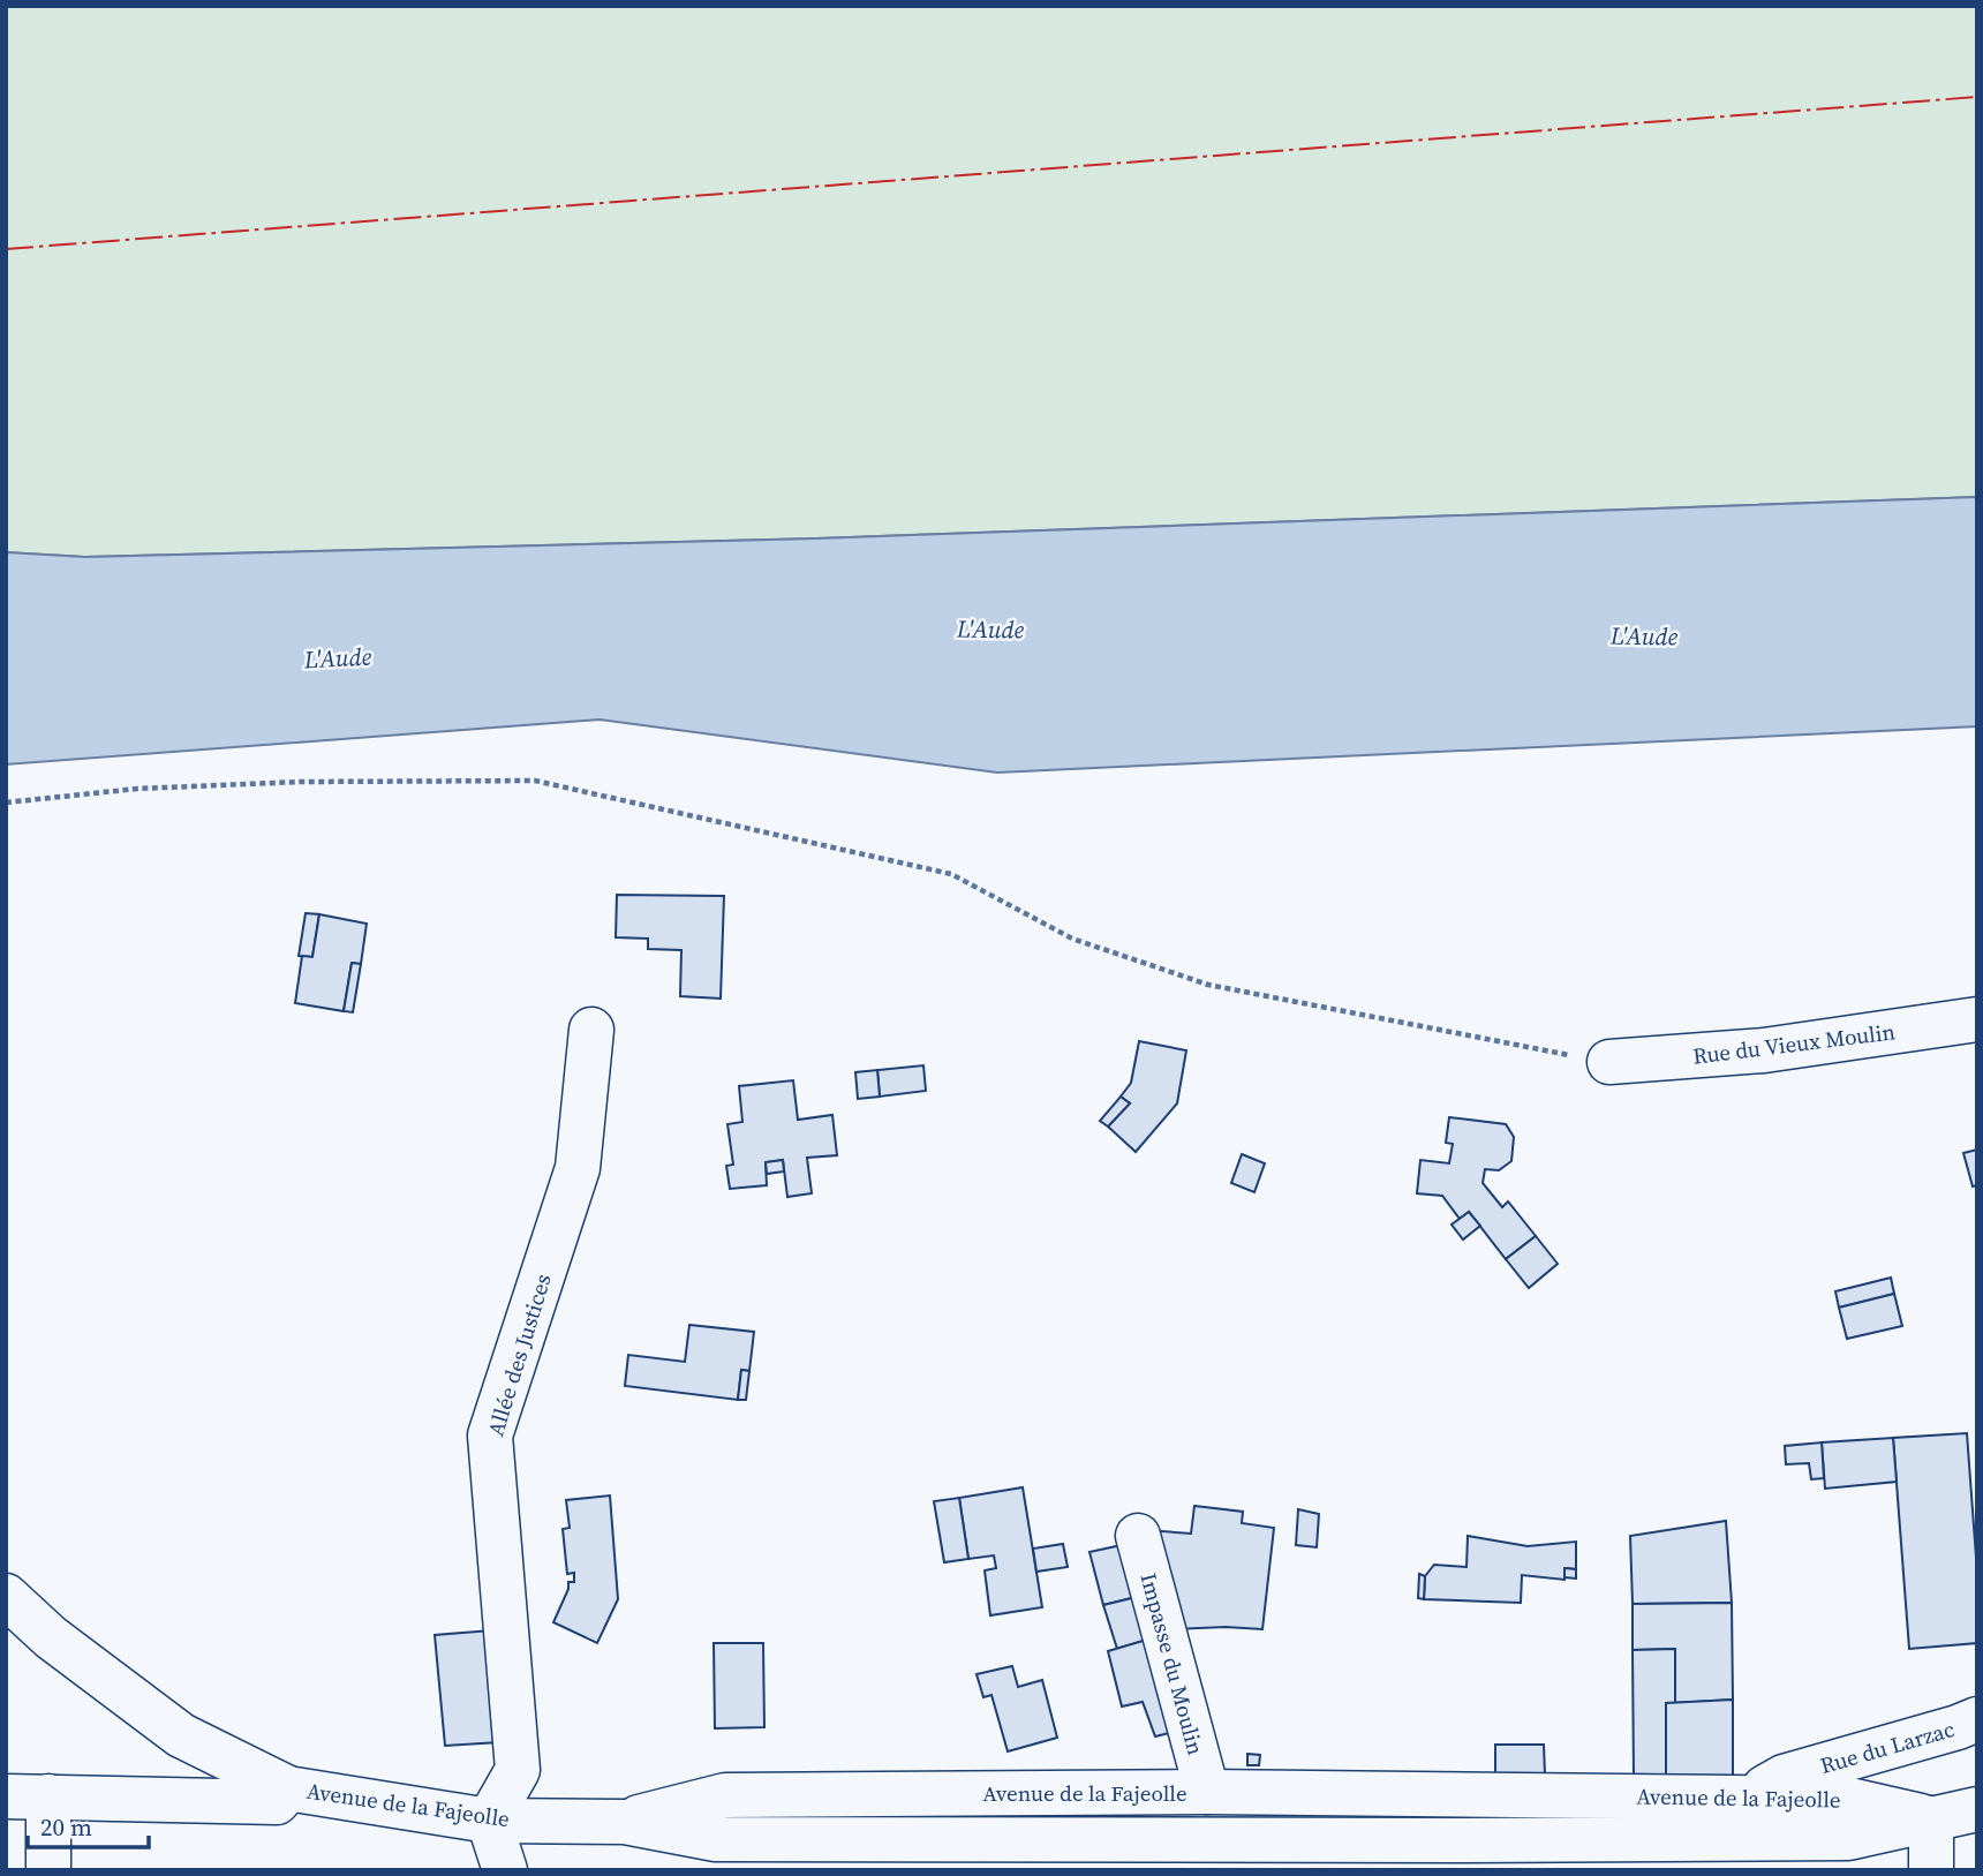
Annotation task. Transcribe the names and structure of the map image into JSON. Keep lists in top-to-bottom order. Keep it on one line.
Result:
{"streets":{"street":["Rue du Vieux Moulin","Allée des Justices","Impasse du Moulin","Rue du Larzac","Avenue de la Fajeolle"]},"crossings":[["Allée des Justices","Avenue de la Fajeolle"],["Impasse du Moulin","Avenue de la Fajeolle"],["Rue du Larzac","Avenue de la Fajeolle"]],"water":["L'Aude"],"scale_bar":"20 m"}
